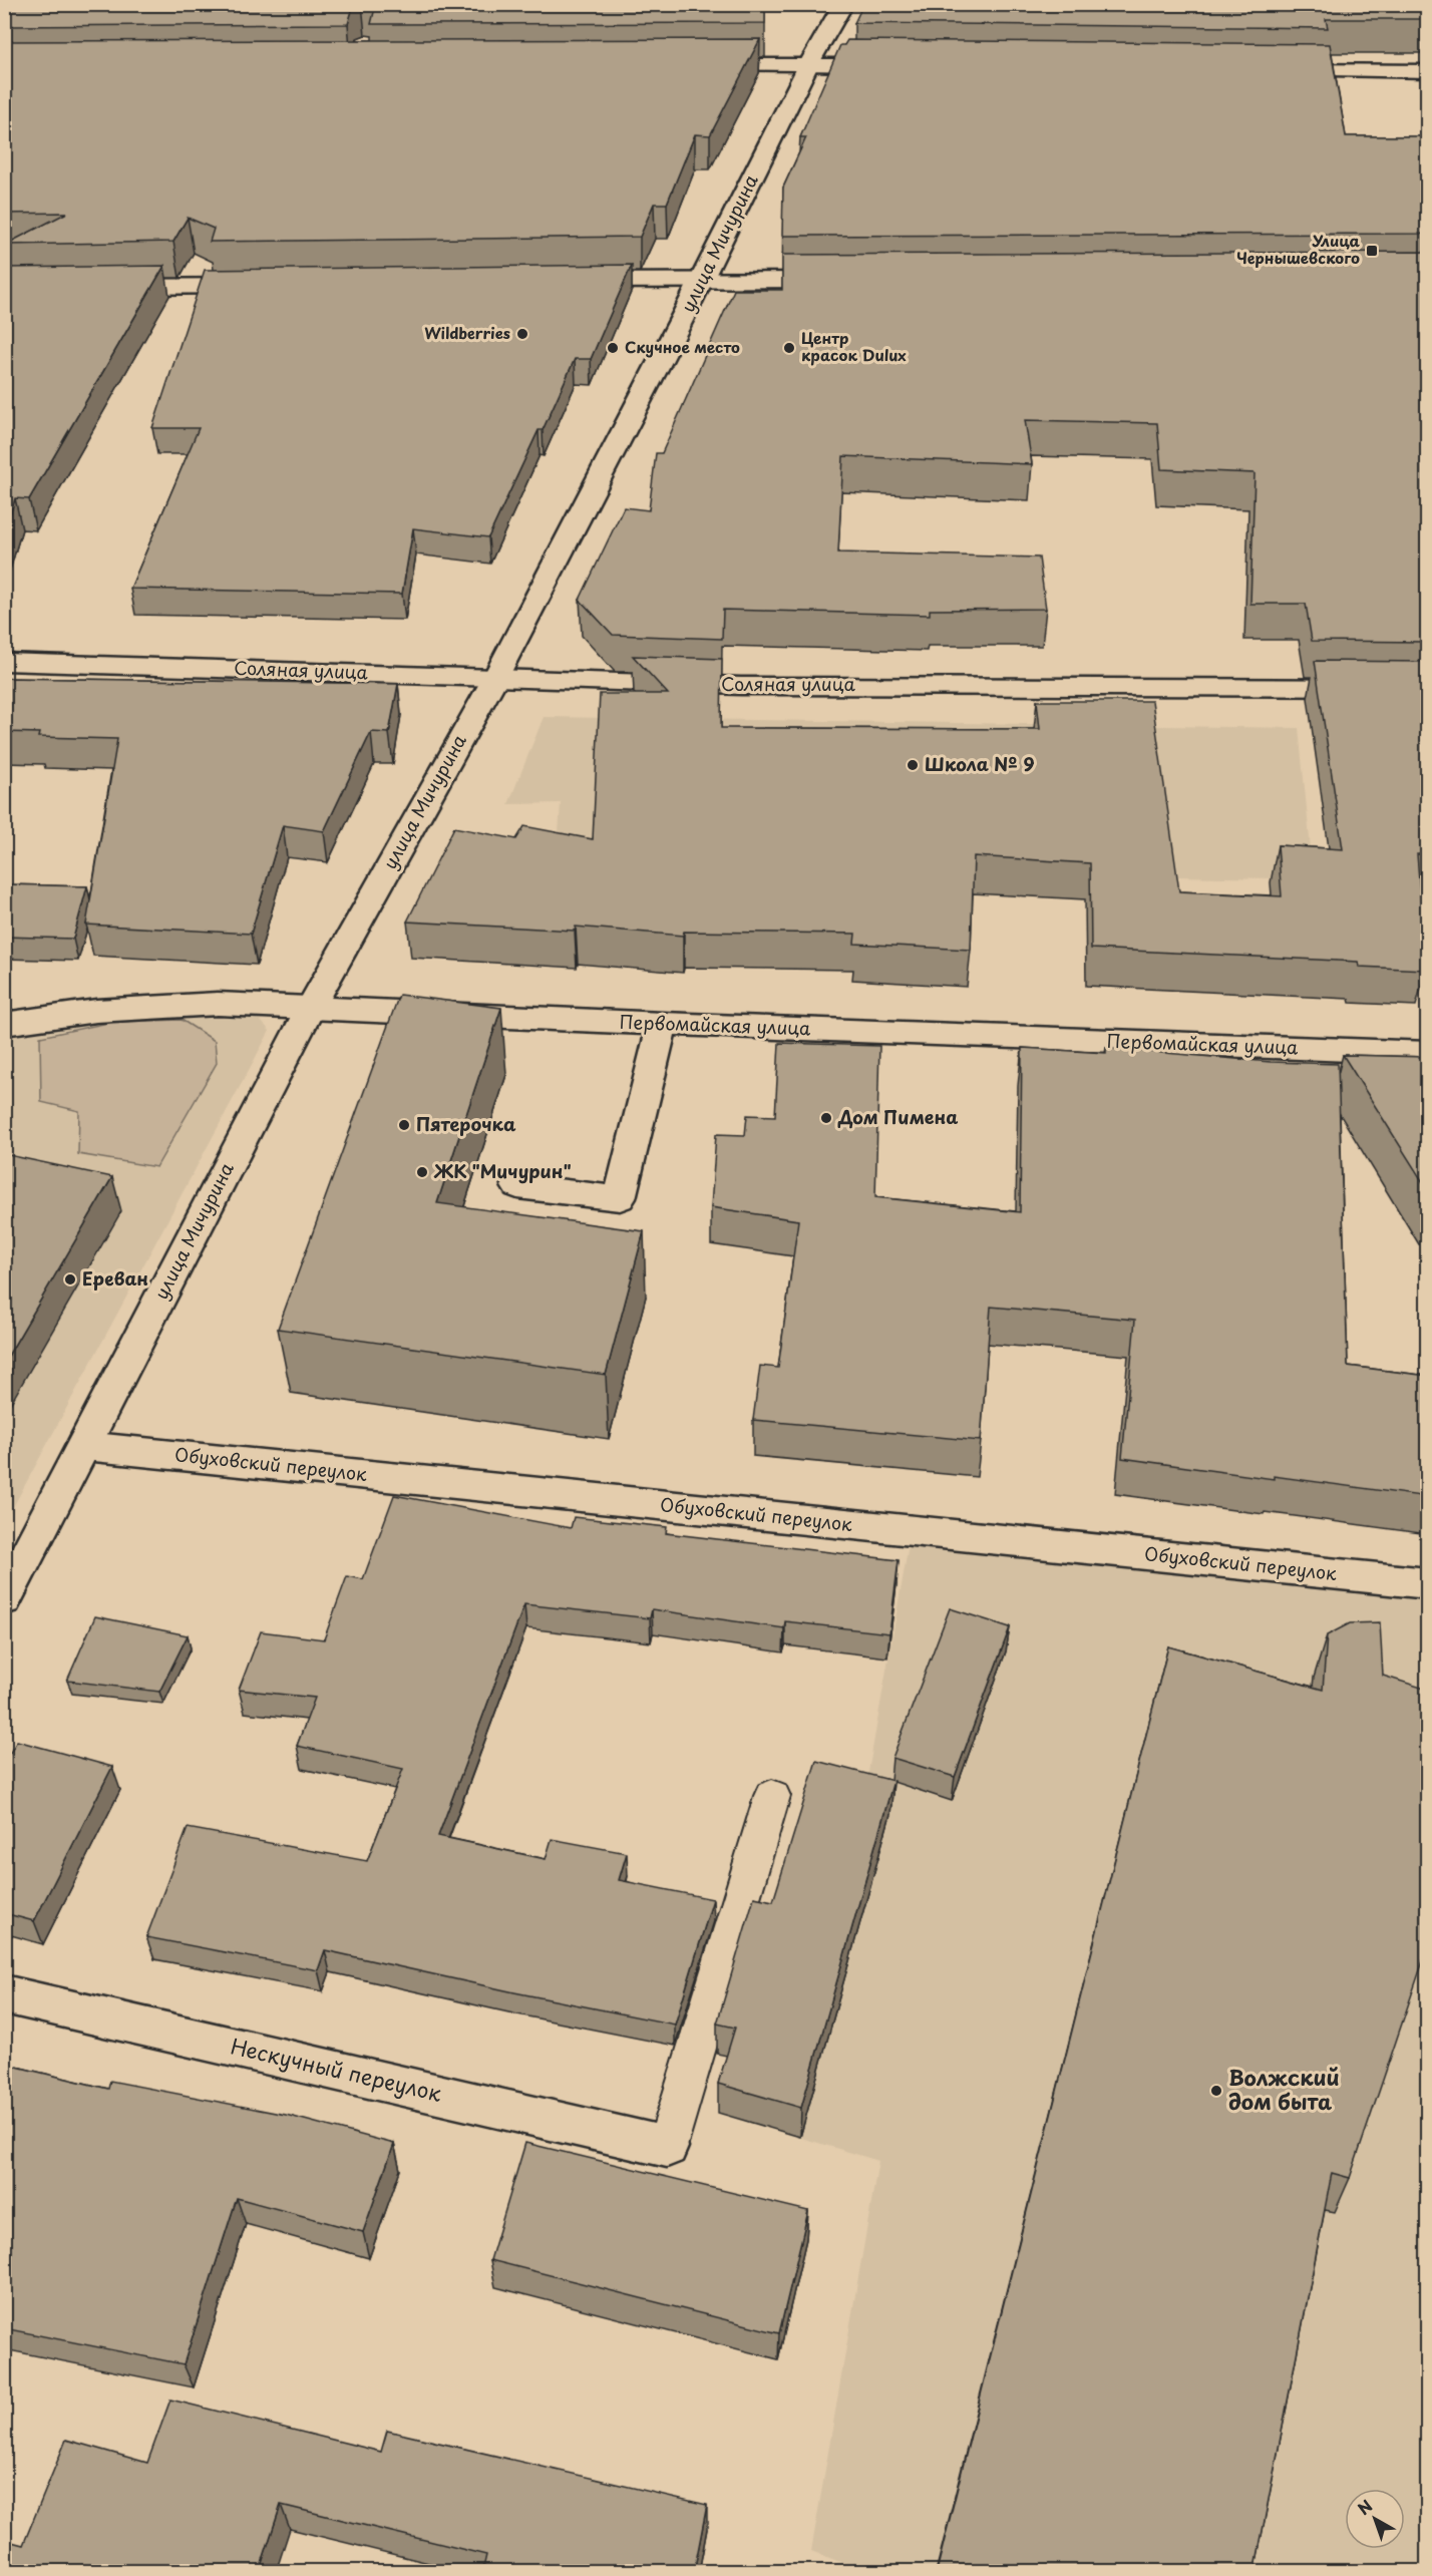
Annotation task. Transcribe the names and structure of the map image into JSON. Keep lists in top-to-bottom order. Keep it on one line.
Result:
{"streets":{"street":["улица Мичурина","Соляная улица","Первомайская улица","Обуховский переулок","Нескучный переулок"]},"crossings":[["улица Мичурина","Соляная улица"],["улица Мичурина","Первомайская улица"],["улица Мичурина","Обуховский переулок"]],"places":{"transit":["Улица Чернышевского"],"other":["Wildberries","Скучное место","Центр красок Dulux","Школа № 9","Дом Пимена","Пятерочка","ЖК \"Мичурин\"","Ереван","Волжский дом быта"]},"north":"top left"}
